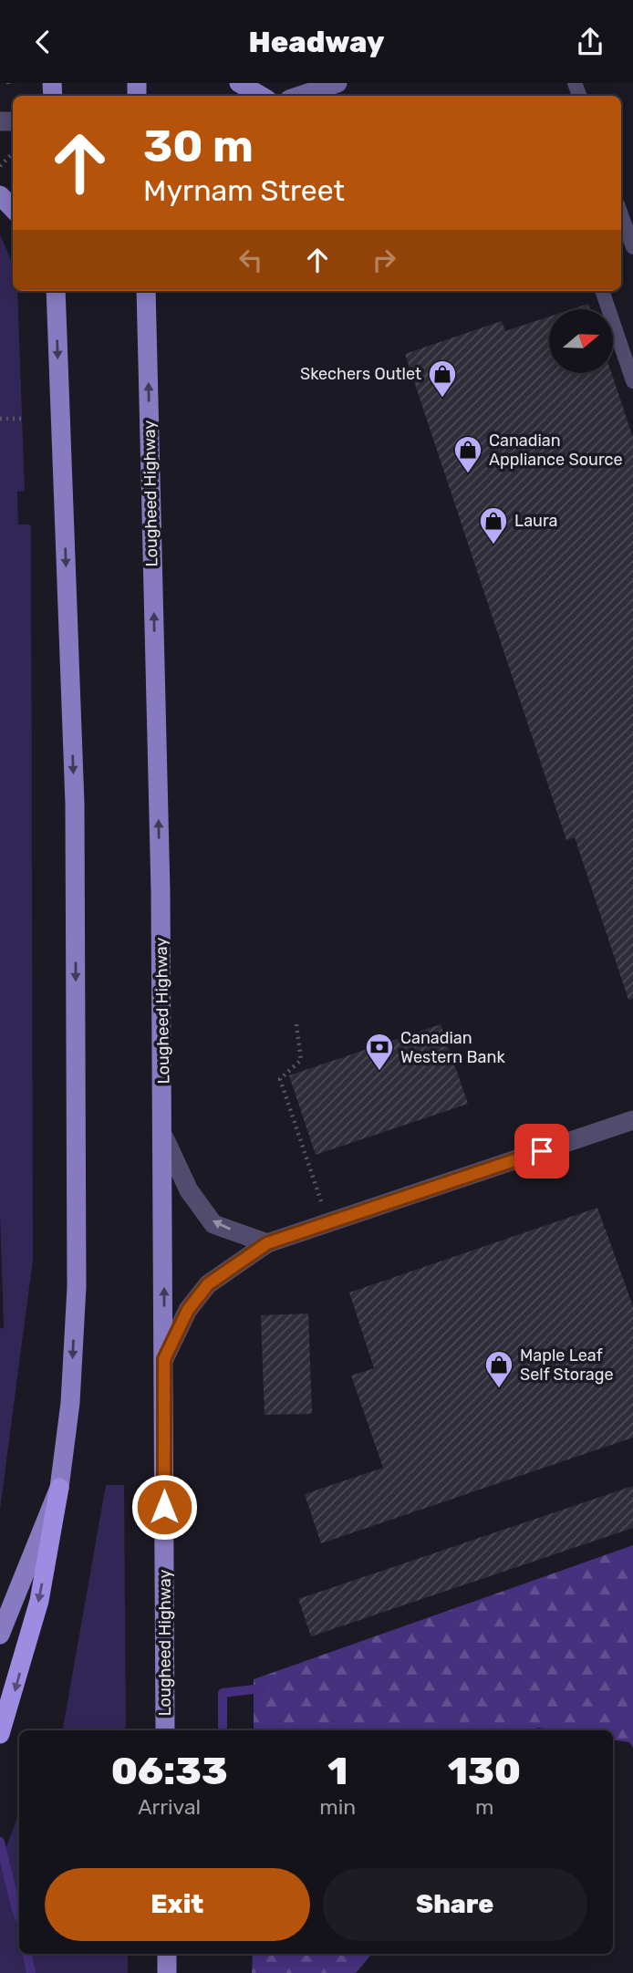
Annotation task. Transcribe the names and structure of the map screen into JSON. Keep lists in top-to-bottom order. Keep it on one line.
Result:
{"streets":{"main road":["Lougheed Highway"]},"places":{"shop":["Skechers Outlet","Canadian Appliance Source","Laura","Maple Leaf Self Storage"],"bank":["Canadian Western Bank"]},"north":"right","page":{"header":"Headway","turn":["30 m","Myrnam Street"],"eta":["06:33","Arrival","1","min","130","m"],"buttons":["Exit","Share"]}}
